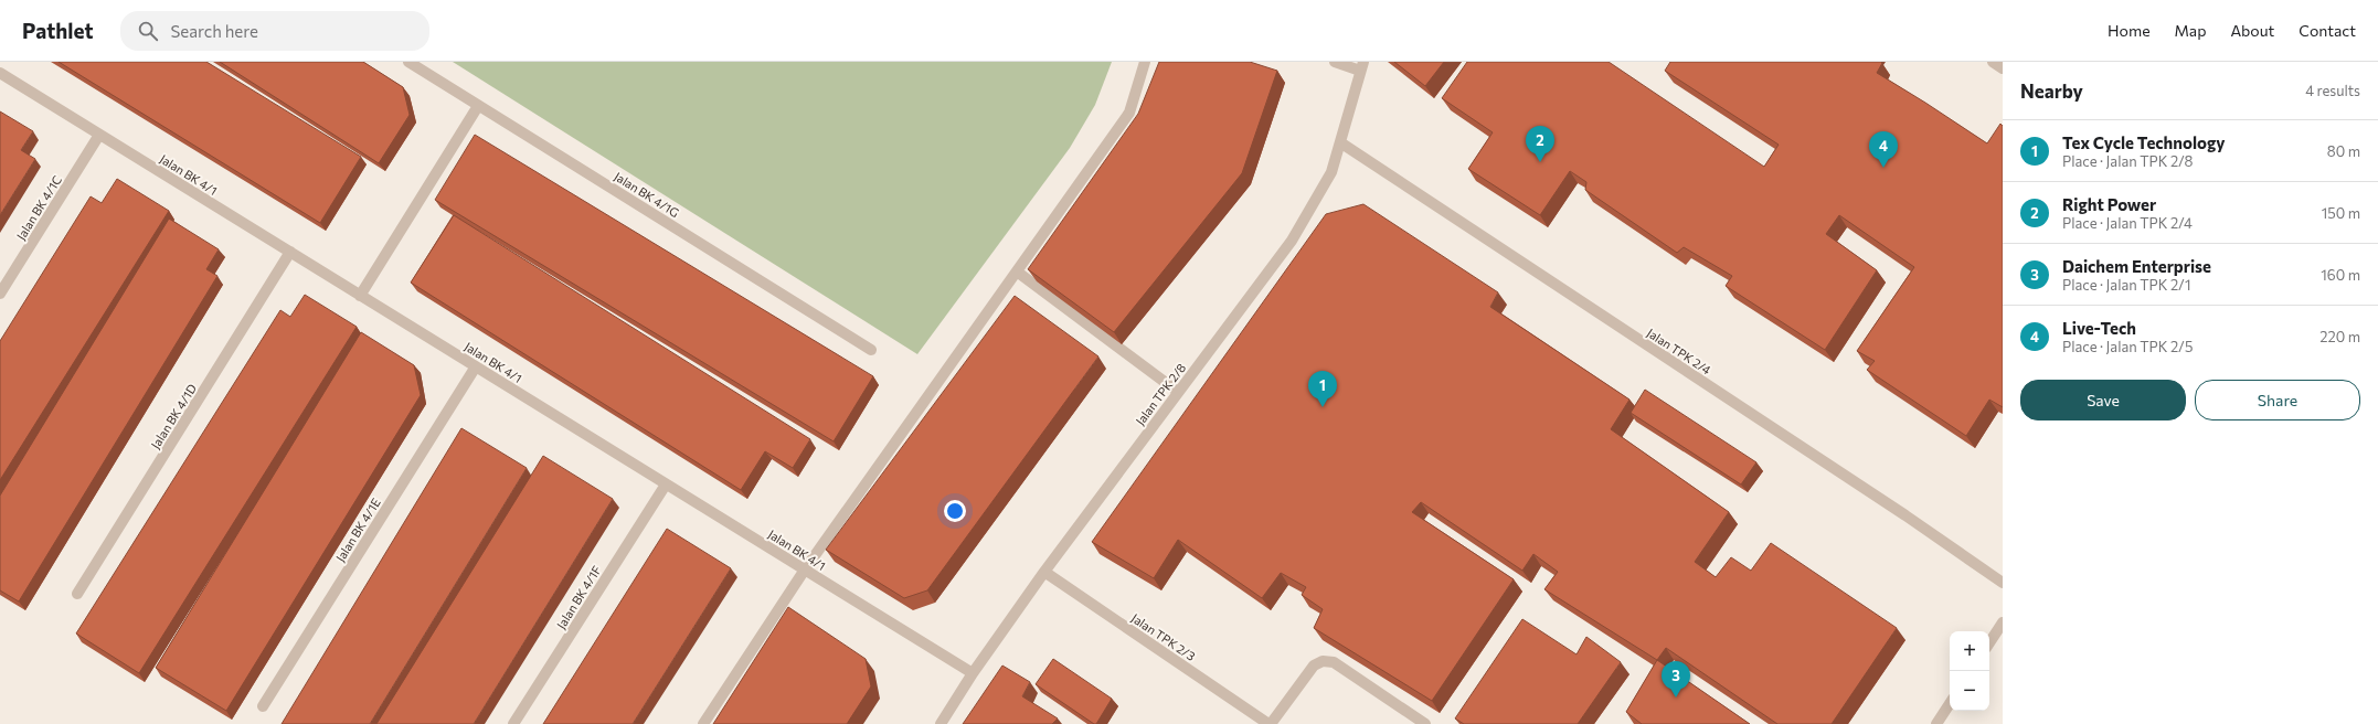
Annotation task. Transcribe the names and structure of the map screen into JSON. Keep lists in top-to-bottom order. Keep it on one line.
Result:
{"streets":{"street":["Jalan BK 4/1","Jalan BK 4/1G","Jalan BK 4/1C","Jalan TPK 2/4","Jalan TPK 2/8","Jalan BK 4/1D","Jalan BK 4/1E","Jalan BK 4/1F","Jalan TPK 2/3"]},"crossings":[["Jalan BK 4/1","Jalan BK 4/1C"],["Jalan BK 4/1","Jalan TPK 2/8"],["Jalan BK 4/1","Jalan BK 4/1D"],["Jalan BK 4/1","Jalan BK 4/1E"],["Jalan BK 4/1","Jalan BK 4/1F"],["Jalan TPK 2/4","Jalan TPK 2/8"],["Jalan TPK 2/8","Jalan TPK 2/3"]],"page":{"header":"Pathlet","search":"Search here","nav":["Home","Map","About","Contact"],"heading":["Nearby","4 results"],"list":[{"mark":"1","name":"Tex Cycle Technology","note":"Place · Jalan TPK 2/8","value":"80 m"},{"mark":"2","name":"Right Power","note":"Place · Jalan TPK 2/4","value":"150 m"},{"mark":"3","name":"Daichem Enterprise","note":"Place · Jalan TPK 2/1","value":"160 m"},{"mark":"4","name":"Live-Tech","note":"Place · Jalan TPK 2/5","value":"220 m"}],"pins":["2","4","1","3"],"buttons":["Save","Share"],"map_buttons":["+","−"]}}
